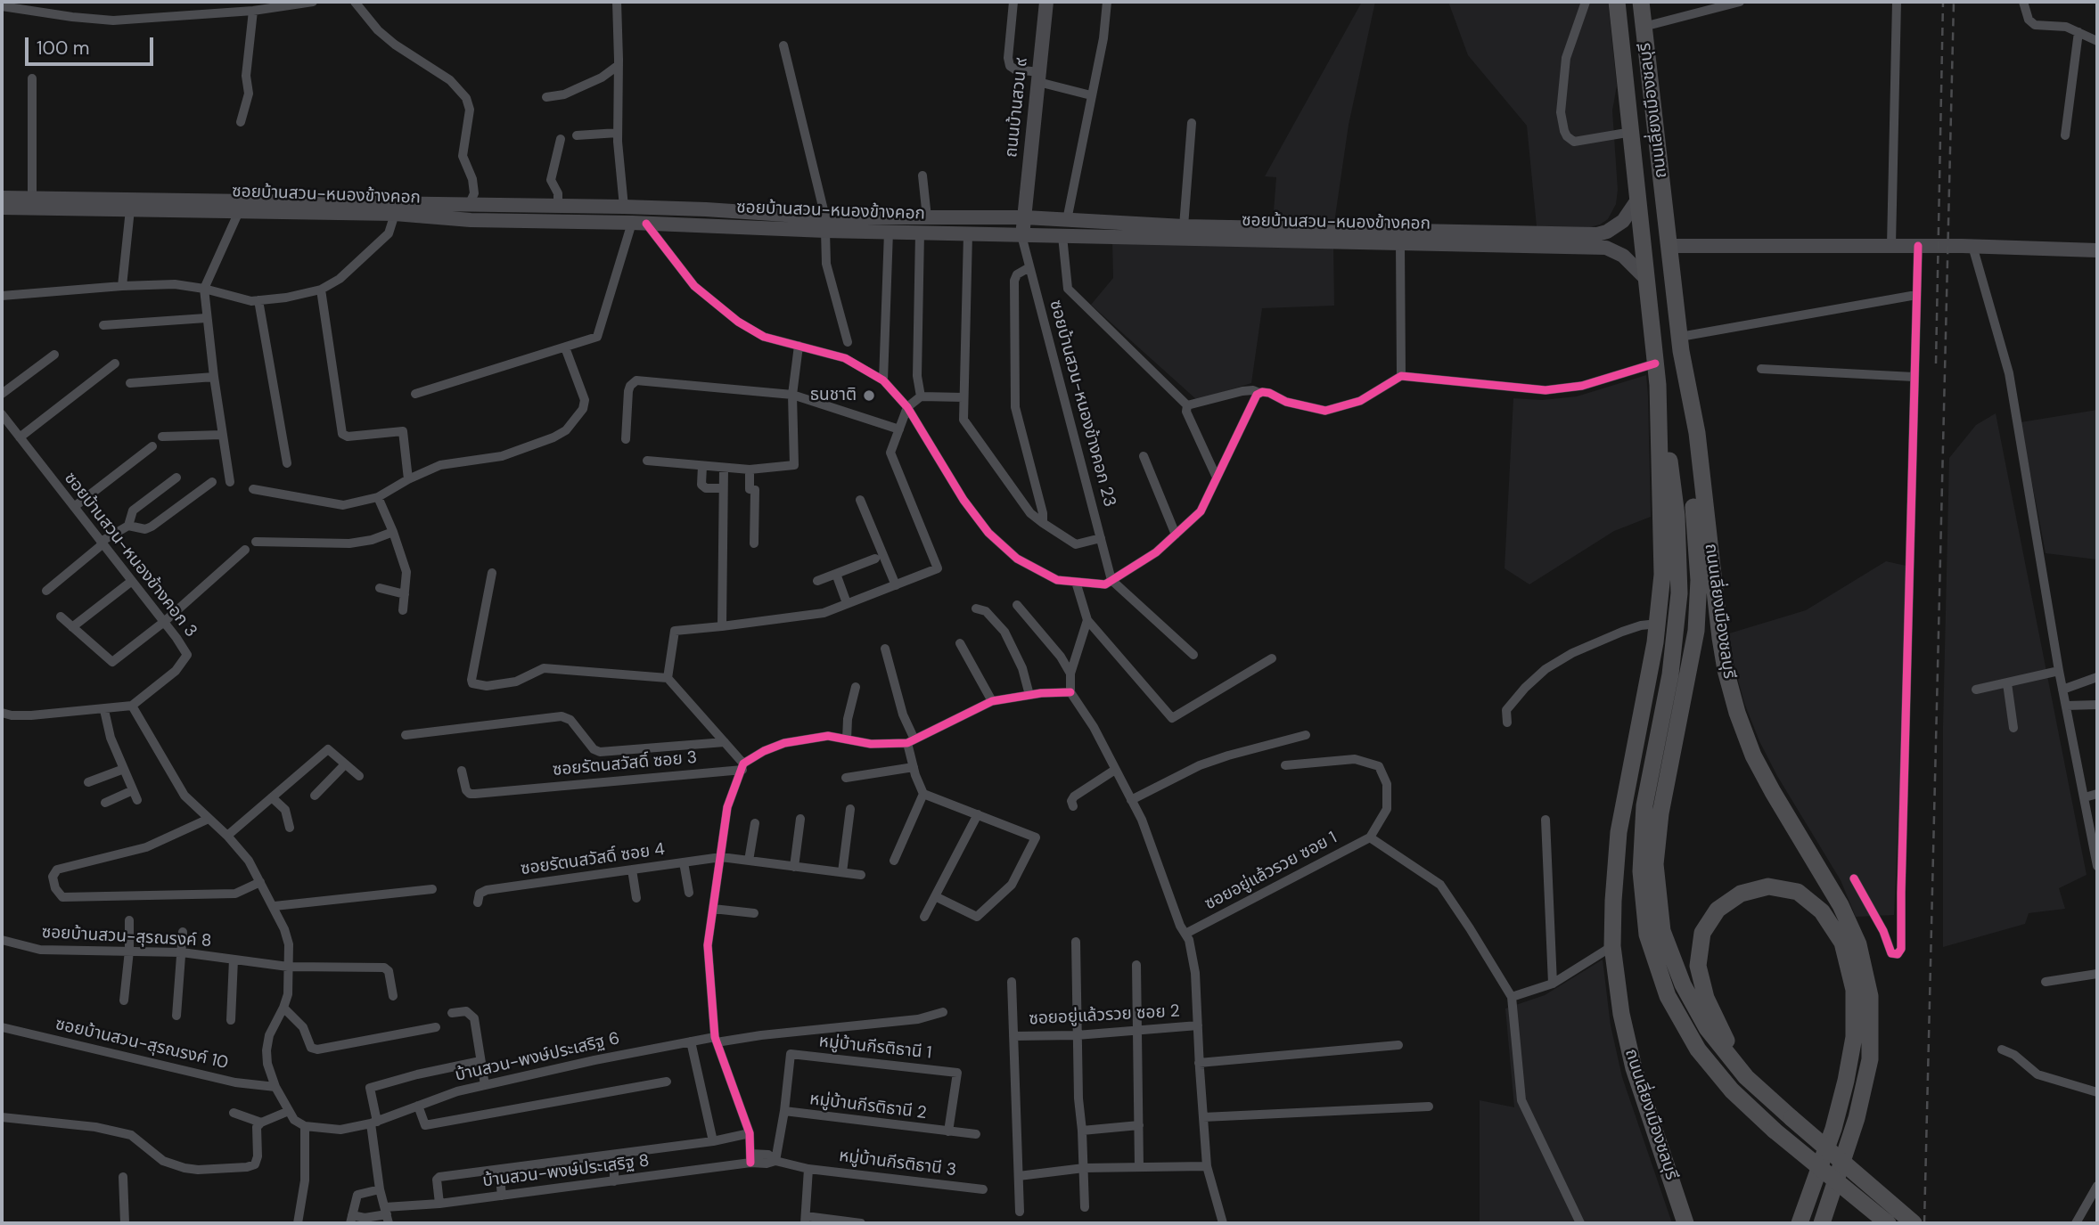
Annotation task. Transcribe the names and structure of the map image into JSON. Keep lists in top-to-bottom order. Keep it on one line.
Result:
{"streets":{"highway":["ถนนเลี่ยงเมืองชลบุรี"],"main road":["ถนนบ้านสวน ๙","ซอยบ้านสวน-หนองข้างคอก"],"street":["ซอยบ้านสวน-หนองข้างคอก 23","ซอยบ้านสวน-หนองข้างคอก 3","ซอยรัตนสวัสดิ์ ซอย 3","ซอยรัตนสวัสดิ์ ซอย 4","ซอยอยู่แล้วรวย ซอย 1","ซอยบ้านสวน-สุรณรงค์ 8","ซอยอยู่แล้วรวย ซอย 2","ซอยบ้านสวน-สุรณรงค์ 10","หมู่บ้านกีรติธานี 1","บ้านสวน-พงษ์ประเสริฐ 6","หมู่บ้านกีรติธานี 2","หมู่บ้านกีรติธานี 3","บ้านสวน-พงษ์ประเสริฐ 8"]},"crossings":[["ถนนบ้านสวน ๙","ซอยบ้านสวน-หนองข้างคอก"],["ถนนบ้านสวน ๙","ซอยบ้านสวน-หนองข้างคอก 23"],["ถนนเลี่ยงเมืองชลบุรี","ซอยบ้านสวน-หนองข้างคอก"],["ซอยบ้านสวน-หนองข้างคอก","ซอยบ้านสวน-หนองข้างคอก 23"],["หมู่บ้านกีรติธานี 1","หมู่บ้านกีรติธานี 2"],["หมู่บ้านกีรติธานี 3","บ้านสวน-พงษ์ประเสริฐ 8"]],"places":["ธนชาติ"],"scale_bar":"100 m"}
